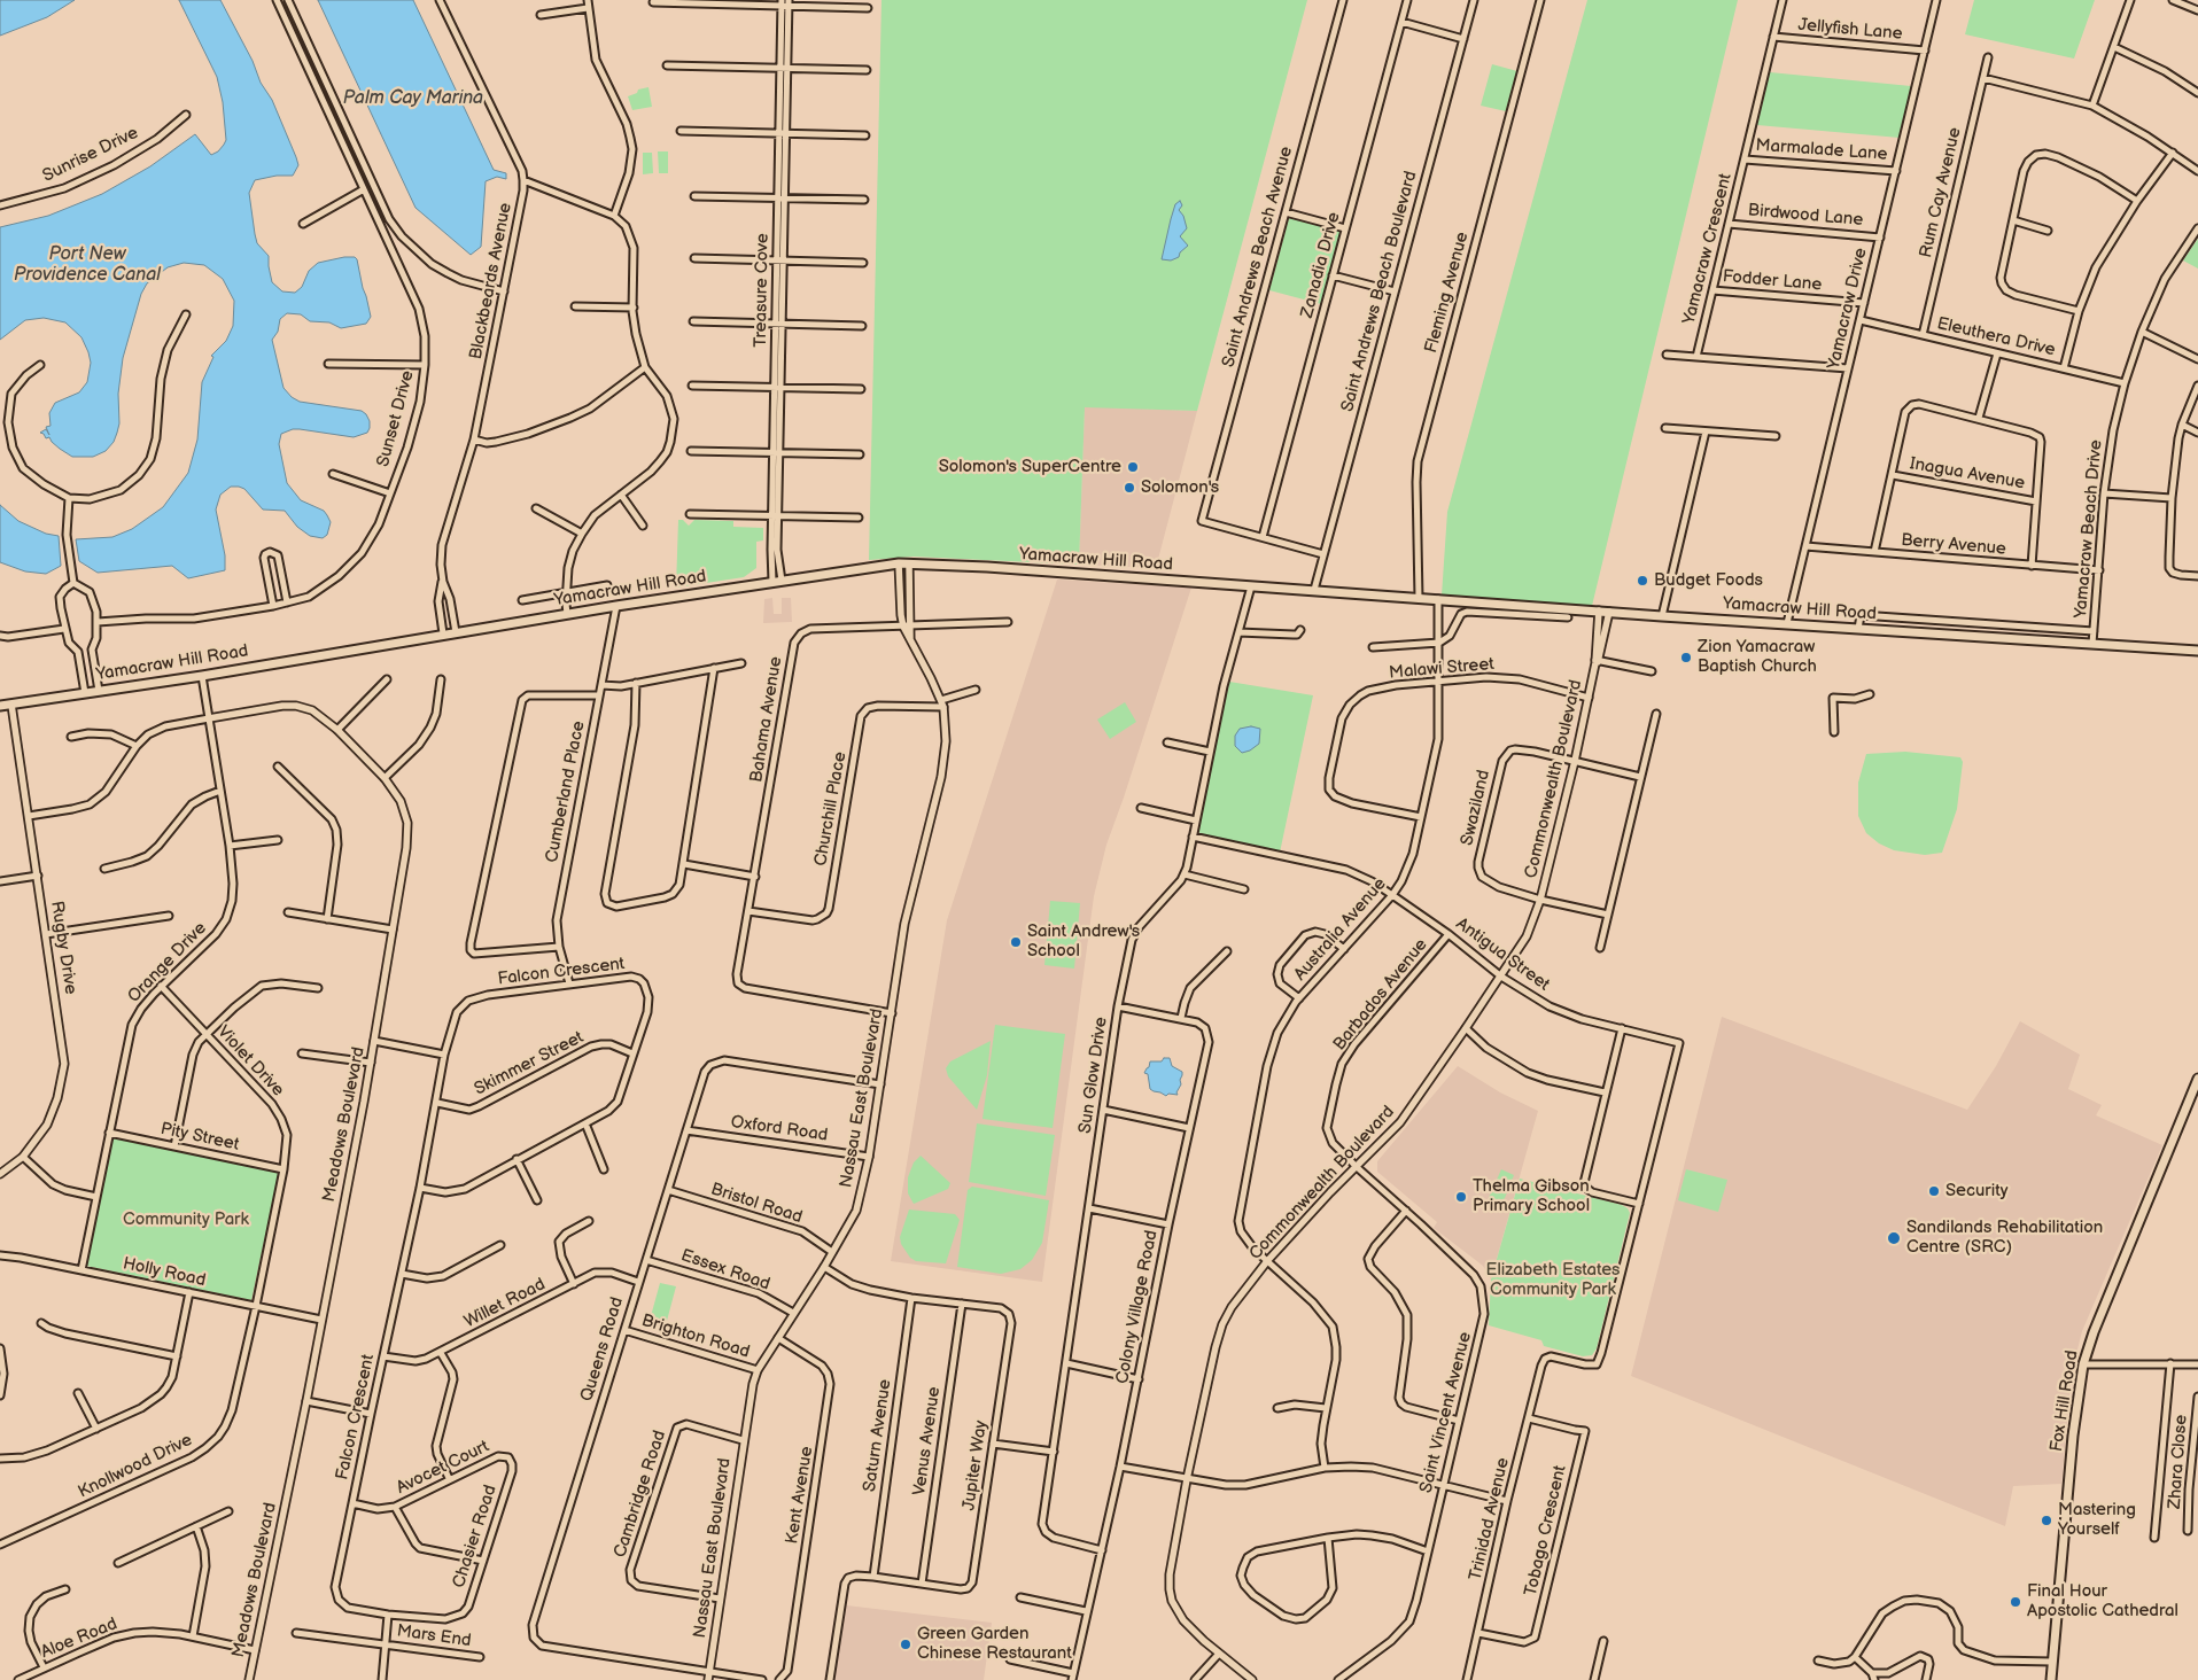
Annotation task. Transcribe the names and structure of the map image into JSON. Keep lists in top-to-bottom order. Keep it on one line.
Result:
{"streets":{"main road":["Yamacraw Hill Road","Fox Hill Road"],"street":["Jellyfish Lane","Marmalade Lane","Sunrise Drive","Rum Cay Avenue","Birdwood Lane","Yamacraw Crescent","Saint Andrews Beach Avenue","Zanadia Drive","Blackbeards Avenue","Fodder Lane","Treasure Cove","Saint Andrews Beach Boulevard","Fleming Avenue","Yamacraw Drive","Eleuthera Drive","Sunset Drive","Inagua Avenue","Yamacraw Beach Drive","Berry Avenue","Malawi Street","Bahama Avenue","Commonwealth Boulevard","Cumberland Place","Swaziland","Churchill Place","Australia Avenue","Rugby Drive","Antigua Street","Orange Drive","Falcon Crescent","Barbados Avenue","Violet Drive","Skimmer Street","Sun Glow Drive","Nassau East Boulevard","Meadows Boulevard","Oxford Road","Pity Street","Bristol Road","Essex Road","Holly Road","Willet Road","Colony Village Road","Brighton Road","Queens Road","Saint Vincent Avenue","Saturn Avenue","Venus Avenue","Zhara Close","Jupiter Way","Knollwood Drive","Avocet Court","Cambridge Road","Kent Avenue","Trinidad Avenue","Tobago Crescent","Chasier Road","Mars End","Aloe Road"]},"crossings":[["Jellyfish Lane","Yamacraw Crescent"],["Jellyfish Lane","Yamacraw Drive"],["Marmalade Lane","Yamacraw Crescent"],["Marmalade Lane","Yamacraw Drive"],["Rum Cay Avenue","Eleuthera Drive"],["Birdwood Lane","Yamacraw Crescent"],["Birdwood Lane","Yamacraw Drive"],["Yamacraw Crescent","Fodder Lane"],["Saint Andrews Beach Avenue","Zanadia Drive"],["Blackbeards Avenue","Yamacraw Hill Road"],["Fodder Lane","Yamacraw Drive"],["Treasure Cove","Yamacraw Hill Road"],["Saint Andrews Beach Boulevard","Yamacraw Hill Road"],["Fleming Avenue","Yamacraw Hill Road"],["Yamacraw Drive","Eleuthera Drive"],["Yamacraw Drive","Berry Avenue"],["Yamacraw Drive","Yamacraw Hill Road"],["Eleuthera Drive","Yamacraw Beach Drive"],["Yamacraw Beach Drive","Berry Avenue"],["Yamacraw Beach Drive","Yamacraw Hill Road"],["Yamacraw Hill Road","Commonwealth Boulevard"],["Yamacraw Hill Road","Cumberland Place"],["Yamacraw Hill Road","Australia Avenue"],["Yamacraw Hill Road","Rugby Drive"],["Yamacraw Hill Road","Orange Drive"],["Yamacraw Hill Road","Sun Glow Drive"],["Yamacraw Hill Road","Nassau East Boulevard"],["Malawi Street","Commonwealth Boulevard"],["Malawi Street","Australia Avenue"],["Bahama Avenue","Churchill Place"],["Bahama Avenue","Nassau East Boulevard"],["Commonwealth Boulevard","Swaziland"],["Commonwealth Boulevard","Australia Avenue"],["Commonwealth Boulevard","Antigua Street"],["Commonwealth Boulevard","Barbados Avenue"],["Commonwealth Boulevard","Saint Vincent Avenue"],["Cumberland Place","Falcon Crescent"],["Churchill Place","Nassau East Boulevard"],["Australia Avenue","Antigua Street"],["Antigua Street","Barbados Avenue"],["Antigua Street","Sun Glow Drive"],["Antigua Street","Trinidad Avenue"],["Orange Drive","Violet Drive"],["Orange Drive","Meadows Boulevard"],["Orange Drive","Pity Street"],["Orange Drive","Holly Road"],["Falcon Crescent","Skimmer Street"],["Falcon Crescent","Willet Road"],["Falcon Crescent","Avocet Court"],["Falcon Crescent","Chasier Road"],["Barbados Avenue","Saint Vincent Avenue"],["Violet Drive","Pity Street"],["Violet Drive","Holly Road"],["Violet Drive","Knollwood Drive"],["Sun Glow Drive","Colony Village Road"],["Nassau East Boulevard","Oxford Road"],["Nassau East Boulevard","Bristol Road"],["Nassau East Boulevard","Essex Road"],["Nassau East Boulevard","Brighton Road"],["Nassau East Boulevard","Queens Road"],["Nassau East Boulevard","Jupiter Way"],["Nassau East Boulevard","Cambridge Road"],["Nassau East Boulevard","Kent Avenue"],["Meadows Boulevard","Holly Road"],["Meadows Boulevard","Aloe Road"],["Oxford Road","Queens Road"],["Bristol Road","Queens Road"],["Essex Road","Queens Road"],["Holly Road","Knollwood Drive"],["Willet Road","Queens Road"],["Brighton Road","Queens Road"],["Saturn Avenue","Jupiter Way"],["Venus Avenue","Jupiter Way"],["Avocet Court","Chasier Road"],["Trinidad Avenue","Tobago Crescent"]],"water":["Palm Cay Marina","Port New Providence Canal"],"parks":["Community Park","Elizabeth Estates Community Park"],"places":["Solomon's SuperCentre","Solomon's","Budget Foods","Zion Yamacraw Baptish Church","Saint Andrew's School","Security","Thelma Gibson Primary School","Sandilands Rehabilitation Centre (SRC)","Mastering Yourself","Final Hour Apostolic Cathedral","Green Garden Chinese Restaurant"]}
